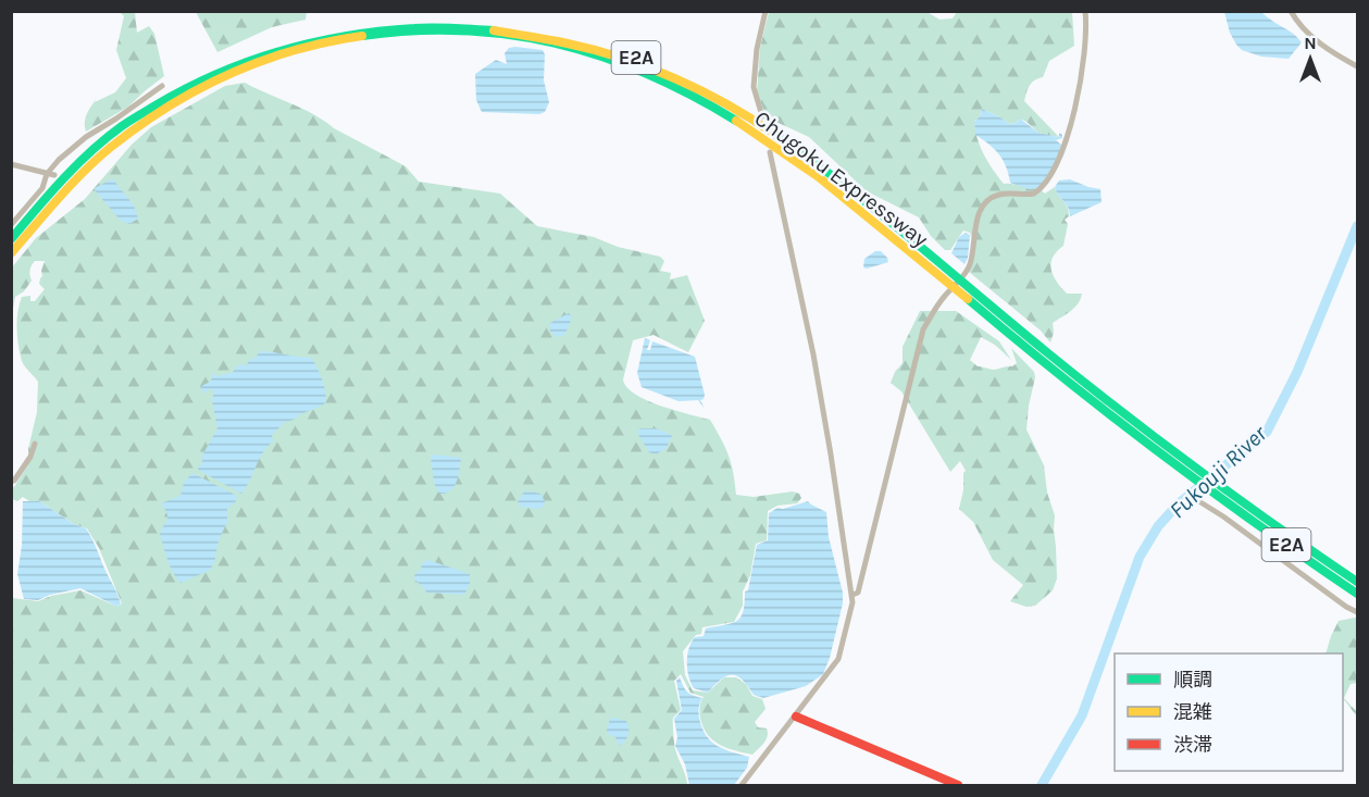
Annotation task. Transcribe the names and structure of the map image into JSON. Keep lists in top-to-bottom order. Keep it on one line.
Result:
{"streets":{"main road":["E2A","Chugoku Expressway"]},"water":["Fukouji River"],"legend":["順調","混雑","渋滞"],"north":"top"}
